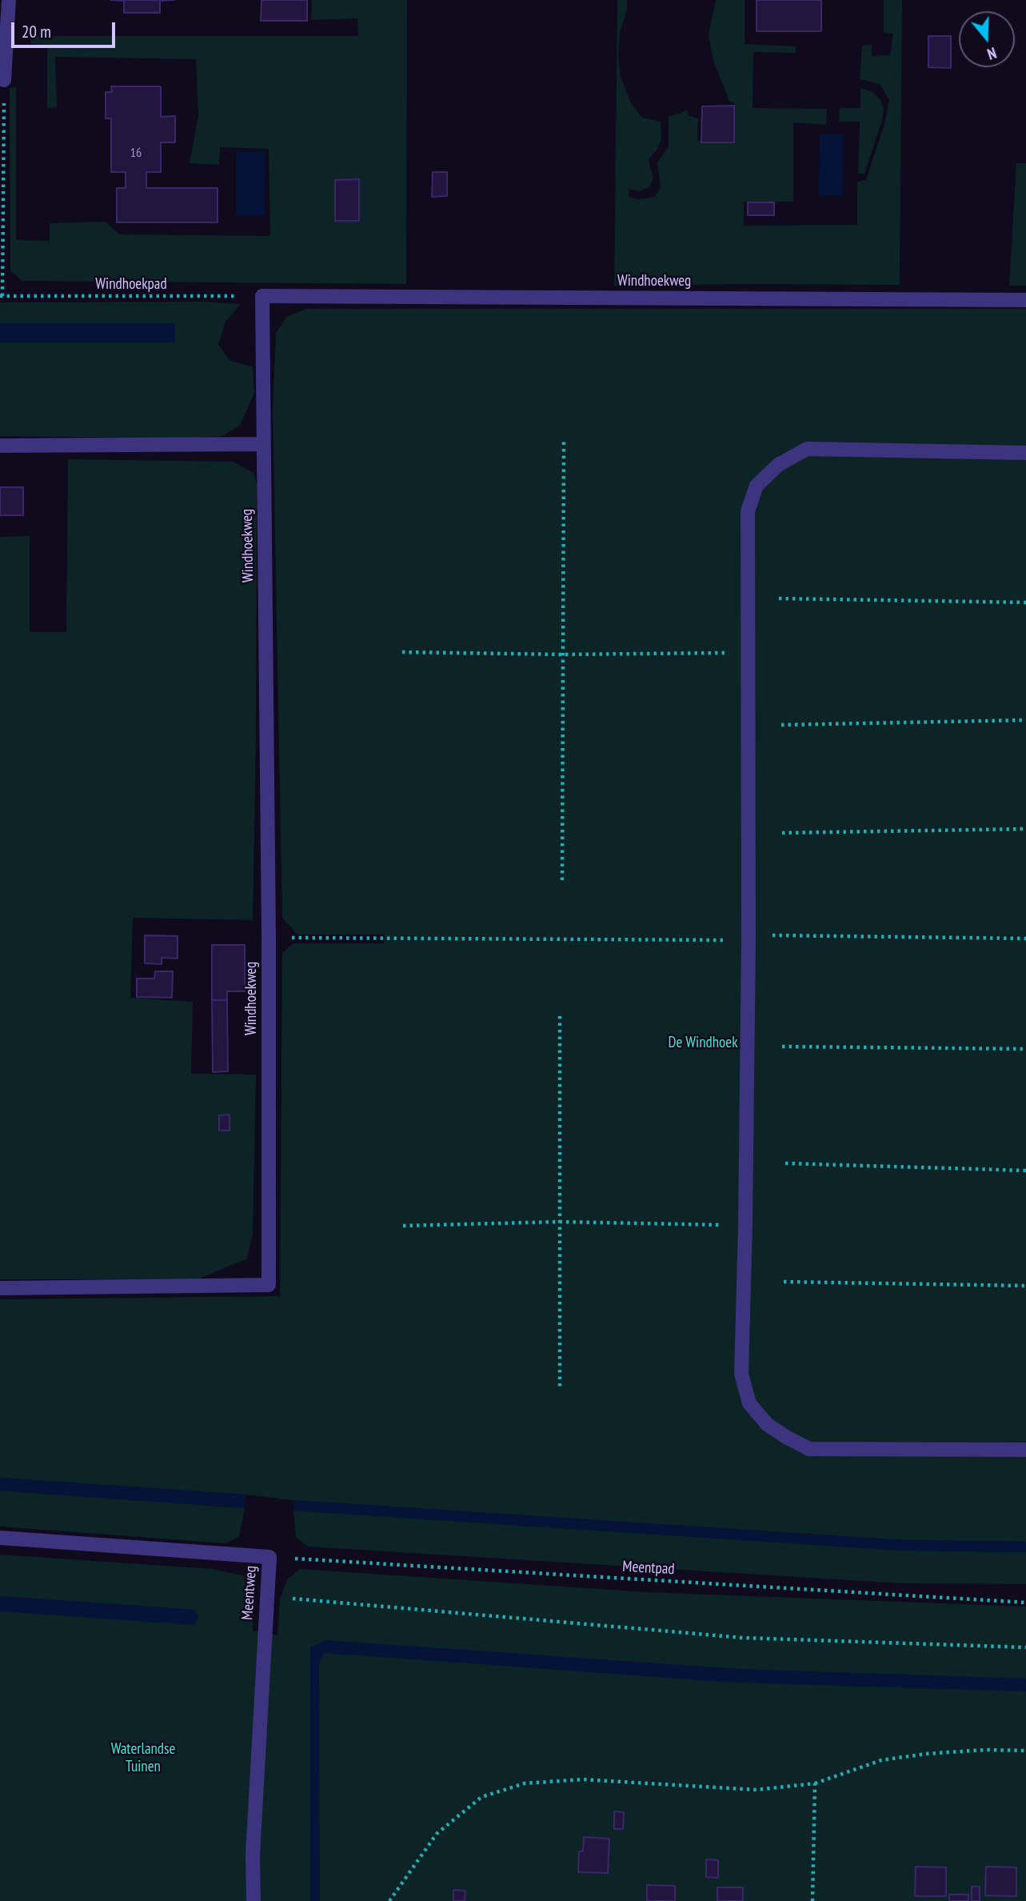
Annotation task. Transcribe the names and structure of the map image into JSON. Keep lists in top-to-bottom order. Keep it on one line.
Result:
{"streets":{"street":["Windhoekweg","Meentweg"],"path":["Windhoekpad","Meentpad"]},"crossings":[["Windhoekweg","Windhoekpad"],["Meentpad","Meentweg"]],"parks":["De Windhoek","Waterlandse Tuinen"],"house_numbers":["16"],"scale_bar":"20 m","north":"bottom"}
